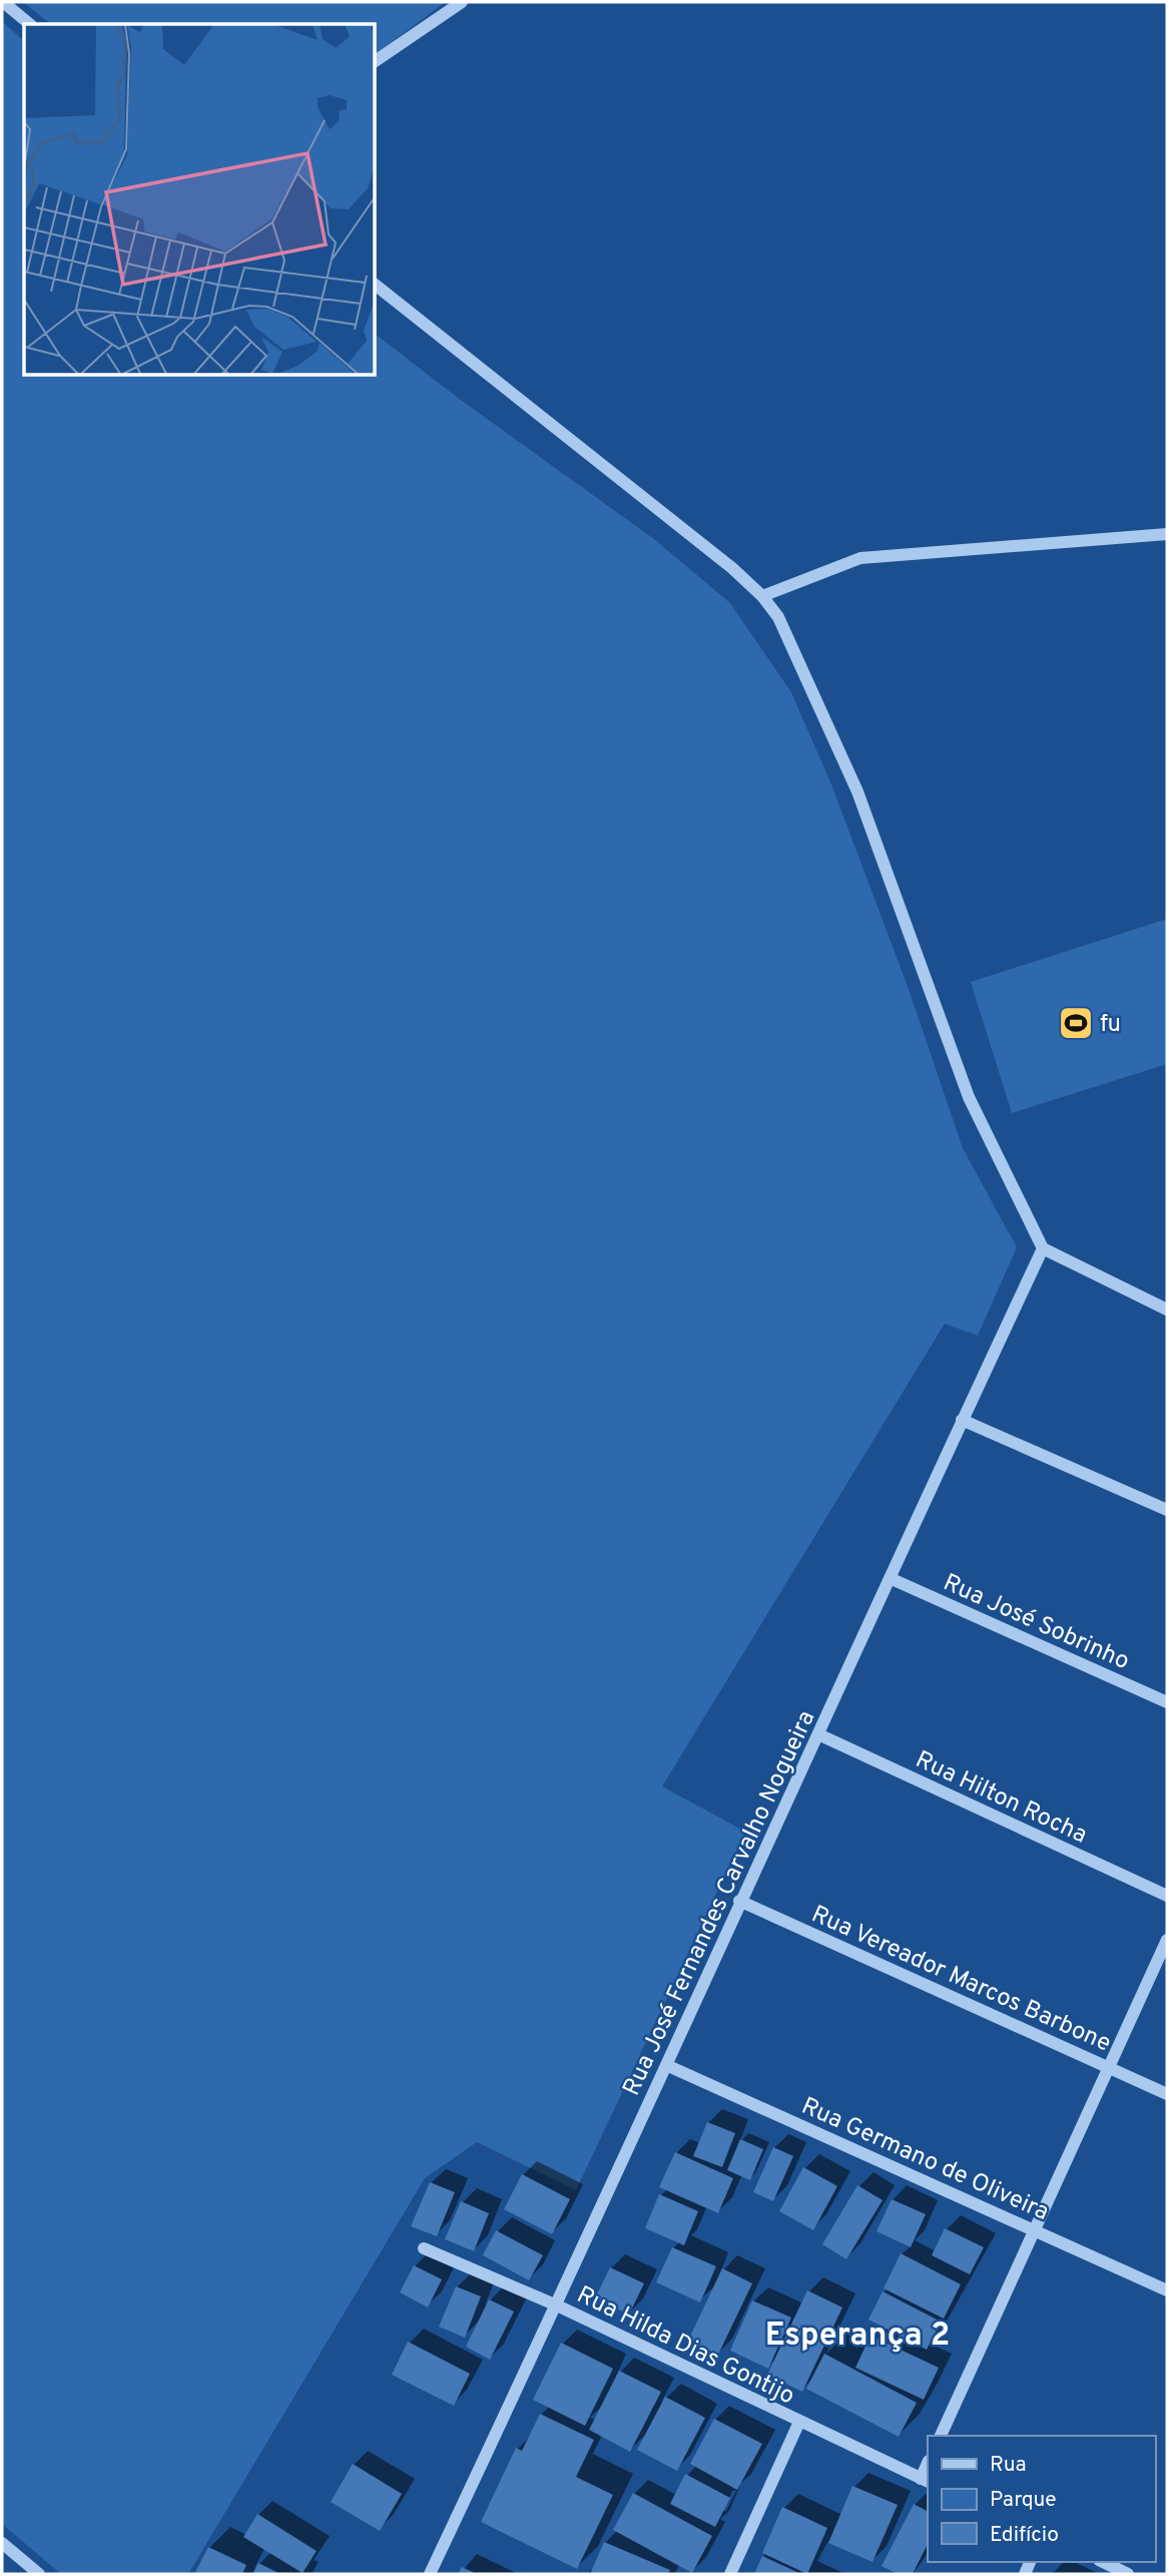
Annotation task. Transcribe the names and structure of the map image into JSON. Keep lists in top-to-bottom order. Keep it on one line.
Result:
{"streets":{"street":["Rua José Sobrinho","Rua Hilton Rocha","Rua José Fernandes Carvalho Nogueira","Rua Vereador Marcos Barbone","Rua Germano de Oliveira","Rua Hilda Dias Gontijo"]},"crossings":[["Rua José Sobrinho","Rua José Fernandes Carvalho Nogueira"],["Rua Hilton Rocha","Rua José Fernandes Carvalho Nogueira"],["Rua José Fernandes Carvalho Nogueira","Rua Vereador Marcos Barbone"],["Rua José Fernandes Carvalho Nogueira","Rua Germano de Oliveira"],["Rua José Fernandes Carvalho Nogueira","Rua Hilda Dias Gontijo"]],"districts":["Esperança 2"],"places":{"sports":["fu"]},"legend":["Rua","Parque","Edifício"]}
